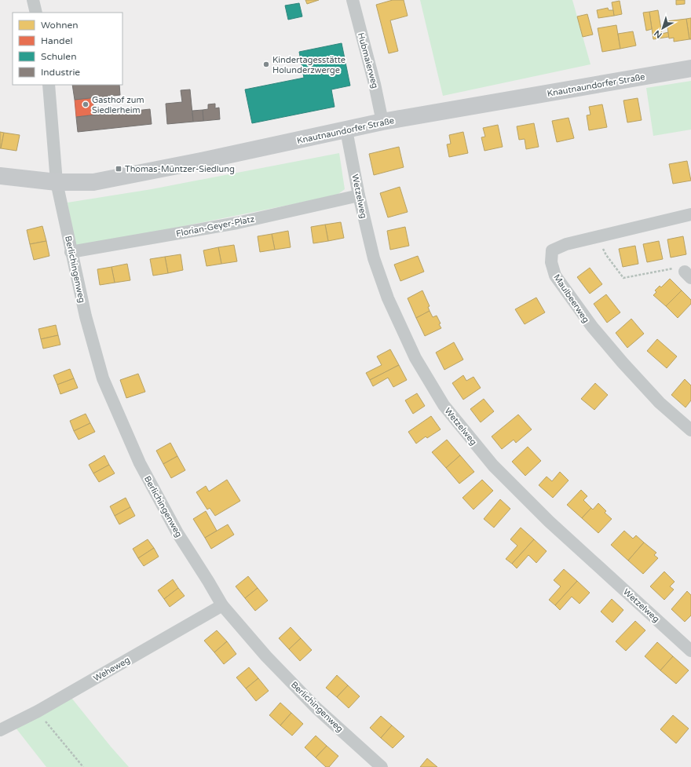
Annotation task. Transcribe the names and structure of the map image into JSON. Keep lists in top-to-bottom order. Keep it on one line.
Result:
{"streets":{"main road":["Knautnaundorfer Straße"],"street":["Hubmaierweg","Wetzelweg","Florian-Geyer-Platz","Berlichingenweg","Maulbeerweg","Weheweg"]},"crossings":[["Hubmaierweg","Knautnaundorfer Straße"],["Knautnaundorfer Straße","Wetzelweg"],["Knautnaundorfer Straße","Berlichingenweg"],["Wetzelweg","Florian-Geyer-Platz"],["Florian-Geyer-Platz","Berlichingenweg"],["Berlichingenweg","Weheweg"]],"places":{"other":["Kindertagesstätte Holunderzwerge","Gasthof zum Siedlerheim"],"transit":["Thomas-Müntzer-Siedlung"]},"legend":["Wohnen","Handel","Schulen","Industrie"],"north":"bottom left"}
